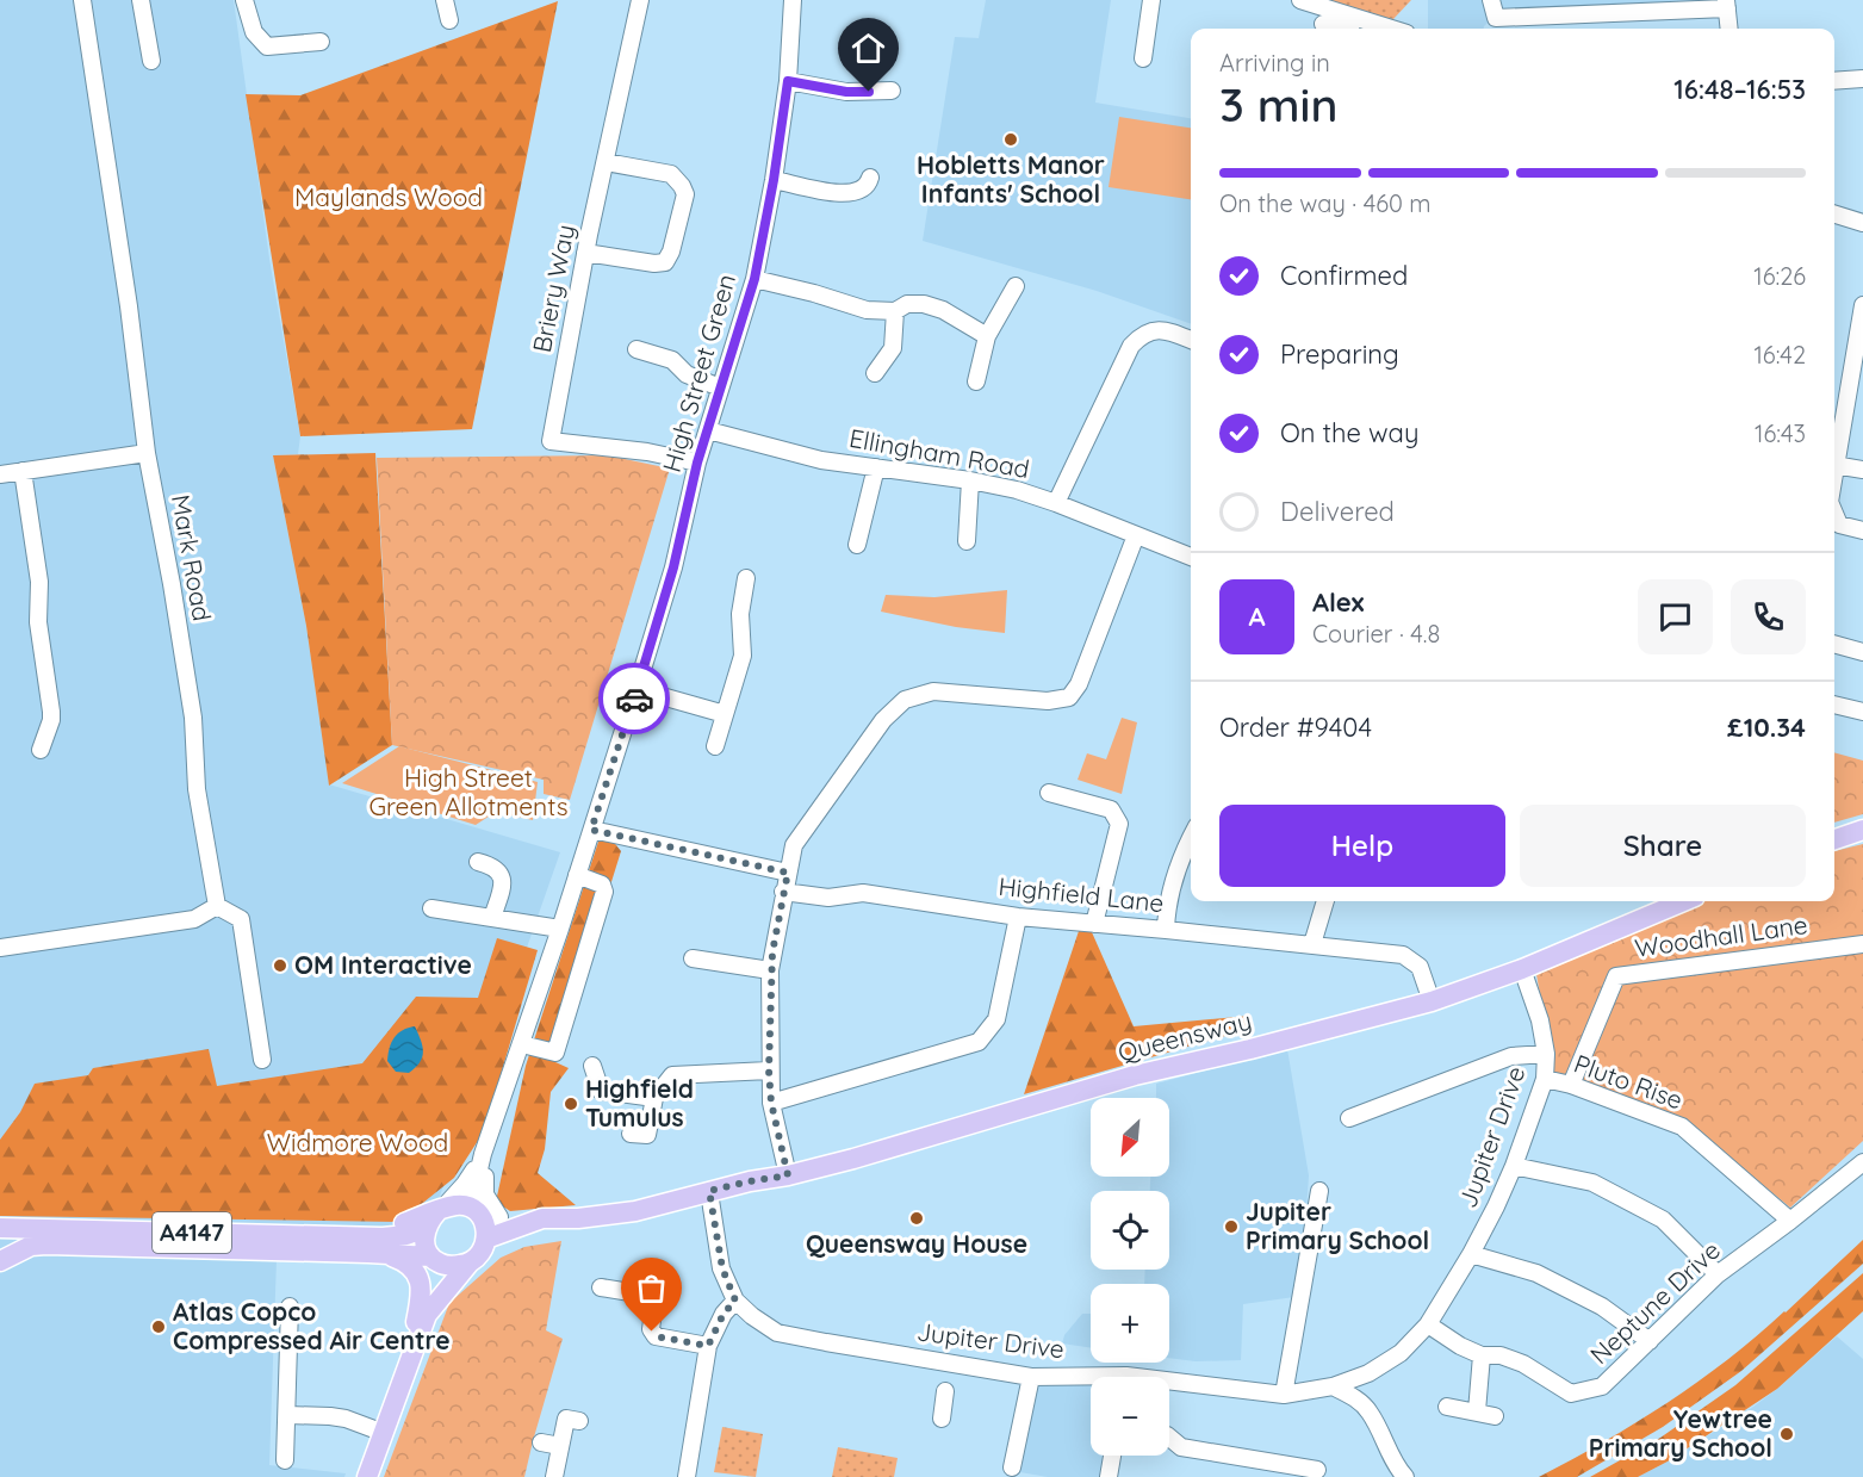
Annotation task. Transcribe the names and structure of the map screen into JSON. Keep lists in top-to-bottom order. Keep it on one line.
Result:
{"streets":{"main road":["Queensway","A4147"],"street":["Briery Way","High Street Green","Ellingham Road","Mark Road","Highfield Lane","Woodhall Lane","Pluto Rise","Jupiter Drive","Neptune Drive"]},"crossings":[["Briery Way","High Street Green"],["High Street Green","Ellingham Road"],["High Street Green","Queensway"],["High Street Green","A4147"],["Highfield Lane","Queensway"],["Woodhall Lane","Pluto Rise"],["Queensway","Jupiter Drive"],["Queensway","A4147"],["Pluto Rise","Jupiter Drive"],["Pluto Rise","Neptune Drive"],["Jupiter Drive","Neptune Drive"]],"parks":["Maylands Wood","High Street Green Allotments","Widmore Wood"],"places":["Hobletts Manor Infants' School","OM Interactive","Highfield Tumulus","Queensway House","Jupiter Primary School","Atlas Copco Compressed Air Centre","Yewtree Primary School"],"north":"bottom left","page":{"heading":["3 min","Arriving in","16:48–16:53"],"panel":["Alex","Courier · 4.8","Order #9404","£10.34"],"bar":"On the way · 460 m","list":[["Confirmed","16:26"],["Preparing","16:42"],["On the way","16:43"],"Delivered"],"round":"A","buttons":["Help","Share"],"map_buttons":["+","−"]}}
